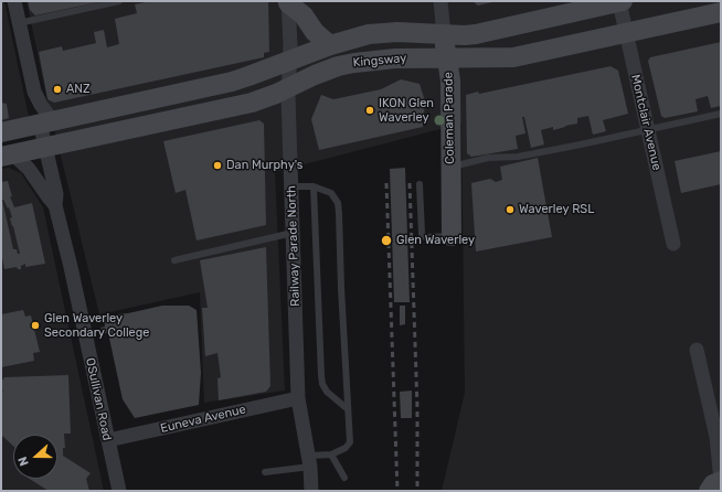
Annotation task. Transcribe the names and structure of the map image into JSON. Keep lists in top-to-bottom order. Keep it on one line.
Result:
{"streets":{"street":["Kingsway","Coleman Parade","Montclair Avenue","Railway Parade North","OSullivan Road","Euneva Avenue"]},"crossings":[["Kingsway","Coleman Parade"],["Kingsway","Montclair Avenue"],["Kingsway","Railway Parade North"],["Kingsway","OSullivan Road"],["Railway Parade North","Euneva Avenue"],["OSullivan Road","Euneva Avenue"]],"places":["ANZ","IKON Glen Waverley","Dan Murphy's","Waverley RSL","Glen Waverley","Glen Waverley Secondary College"],"north":"left"}
